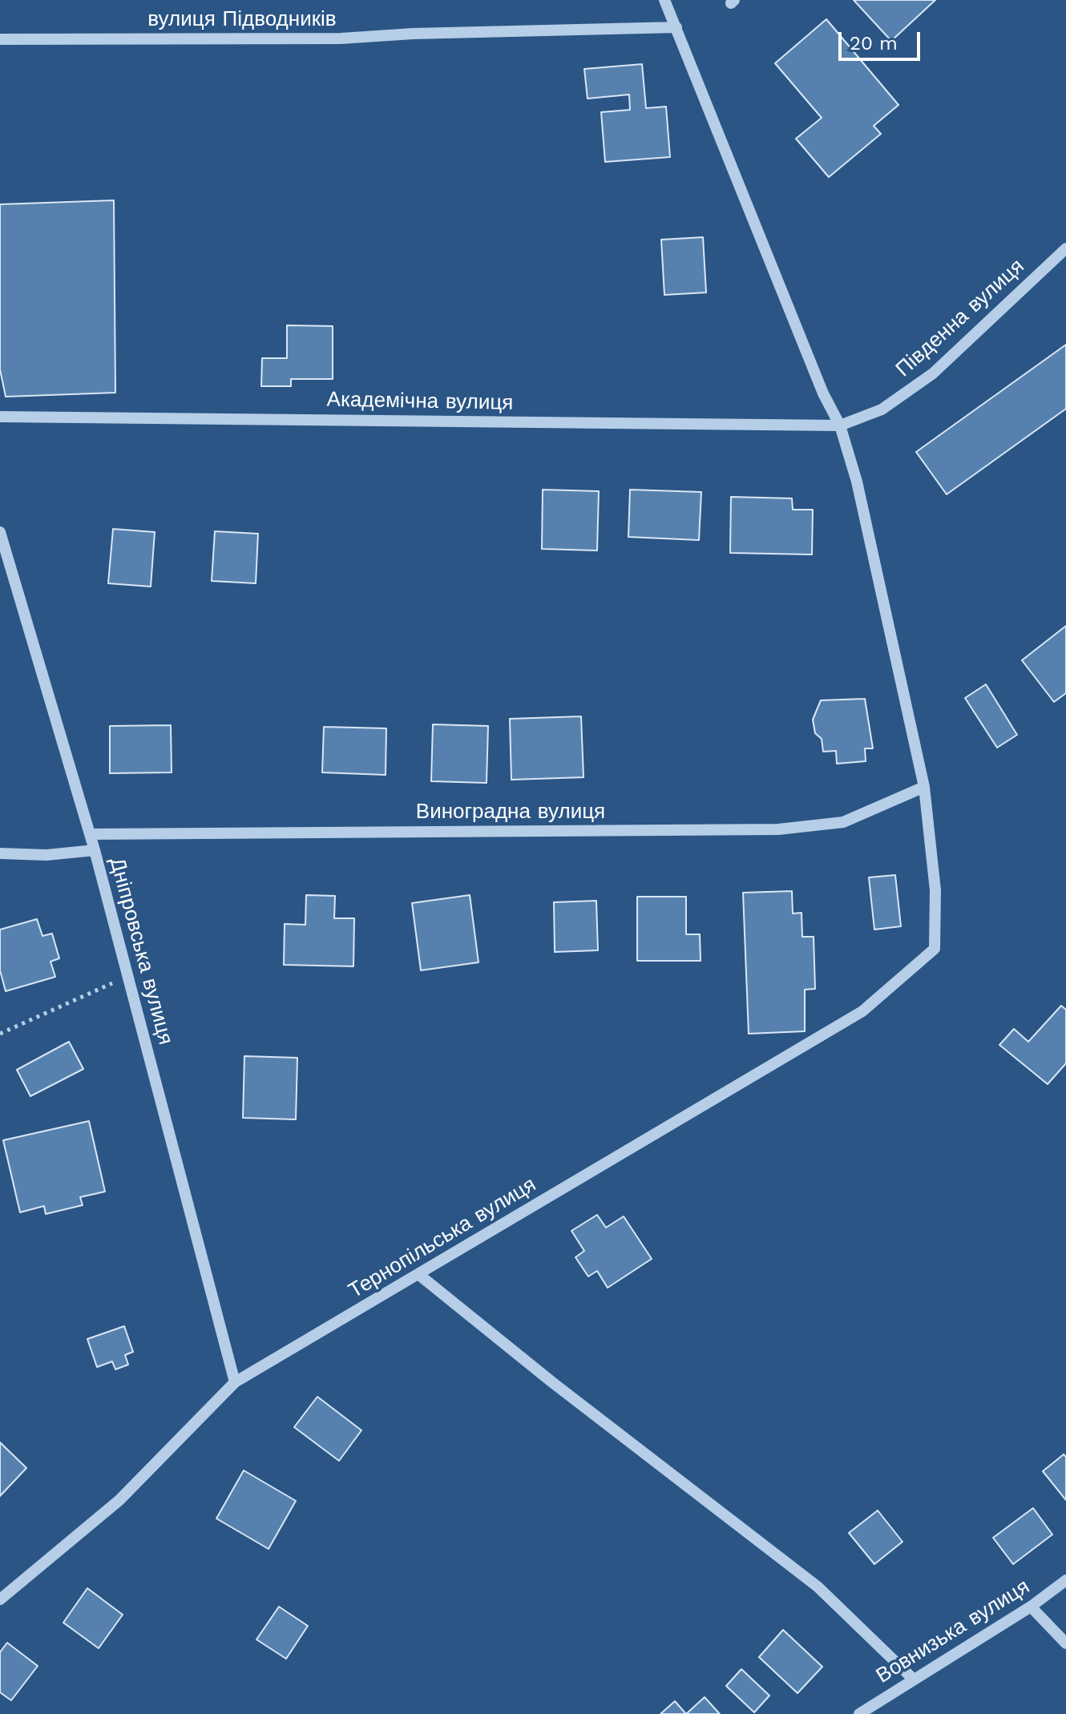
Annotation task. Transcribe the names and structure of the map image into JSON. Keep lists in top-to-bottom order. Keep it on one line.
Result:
{"streets":{"street":["вулиця Підводників","Південна вулиця","Академічна вулиця","Виноградна вулиця","Дніпровська вулиця","Тернопільська вулиця","Вовнизька вулиця"]},"crossings":[["Південна вулиця","Академічна вулиця"],["Виноградна вулиця","Дніпровська вулиця"],["Виноградна вулиця","Тернопільська вулиця"],["Дніпровська вулиця","Тернопільська вулиця"]],"scale_bar":"20 m"}
